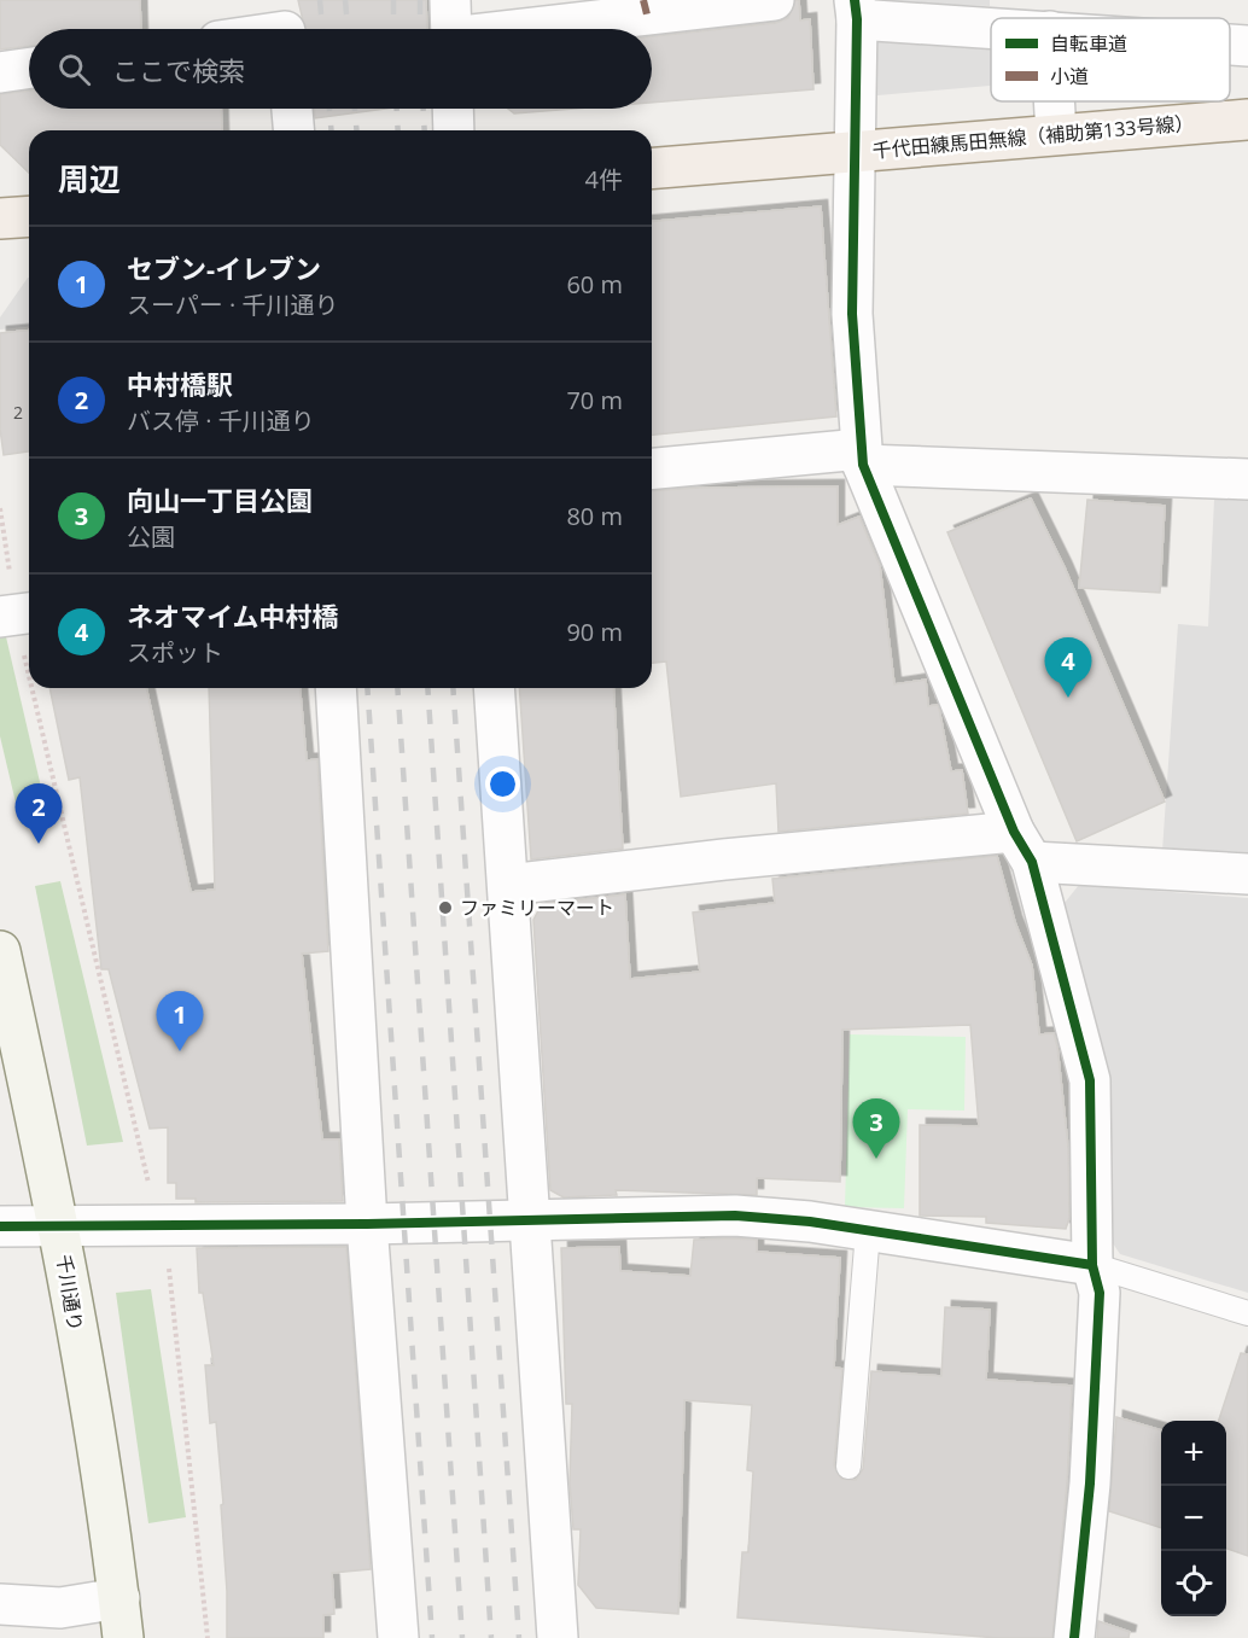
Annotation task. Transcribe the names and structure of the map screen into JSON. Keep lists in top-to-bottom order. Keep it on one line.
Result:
{"streets":{"main road":["千代田練馬田無線（補助第133号線）","千川通り"]},"places":["ファミリーマート"],"house_numbers":["2"],"legend":["自転車道","小道"],"page":{"search":"ここで検索","heading":["周辺","4件"],"list":[{"mark":"1","name":"セブン-イレブン","note":"スーパー · 千川通り","value":"60 m"},{"mark":"2","name":"中村橋駅","note":"バス停 · 千川通り","value":"70 m"},{"mark":"3","name":"向山一丁目公園","note":"公園","value":"80 m"},{"mark":"4","name":"ネオマイム中村橋","note":"スポット","value":"90 m"}],"pins":["4","2","1","3"],"map_buttons":["+","−"]}}
